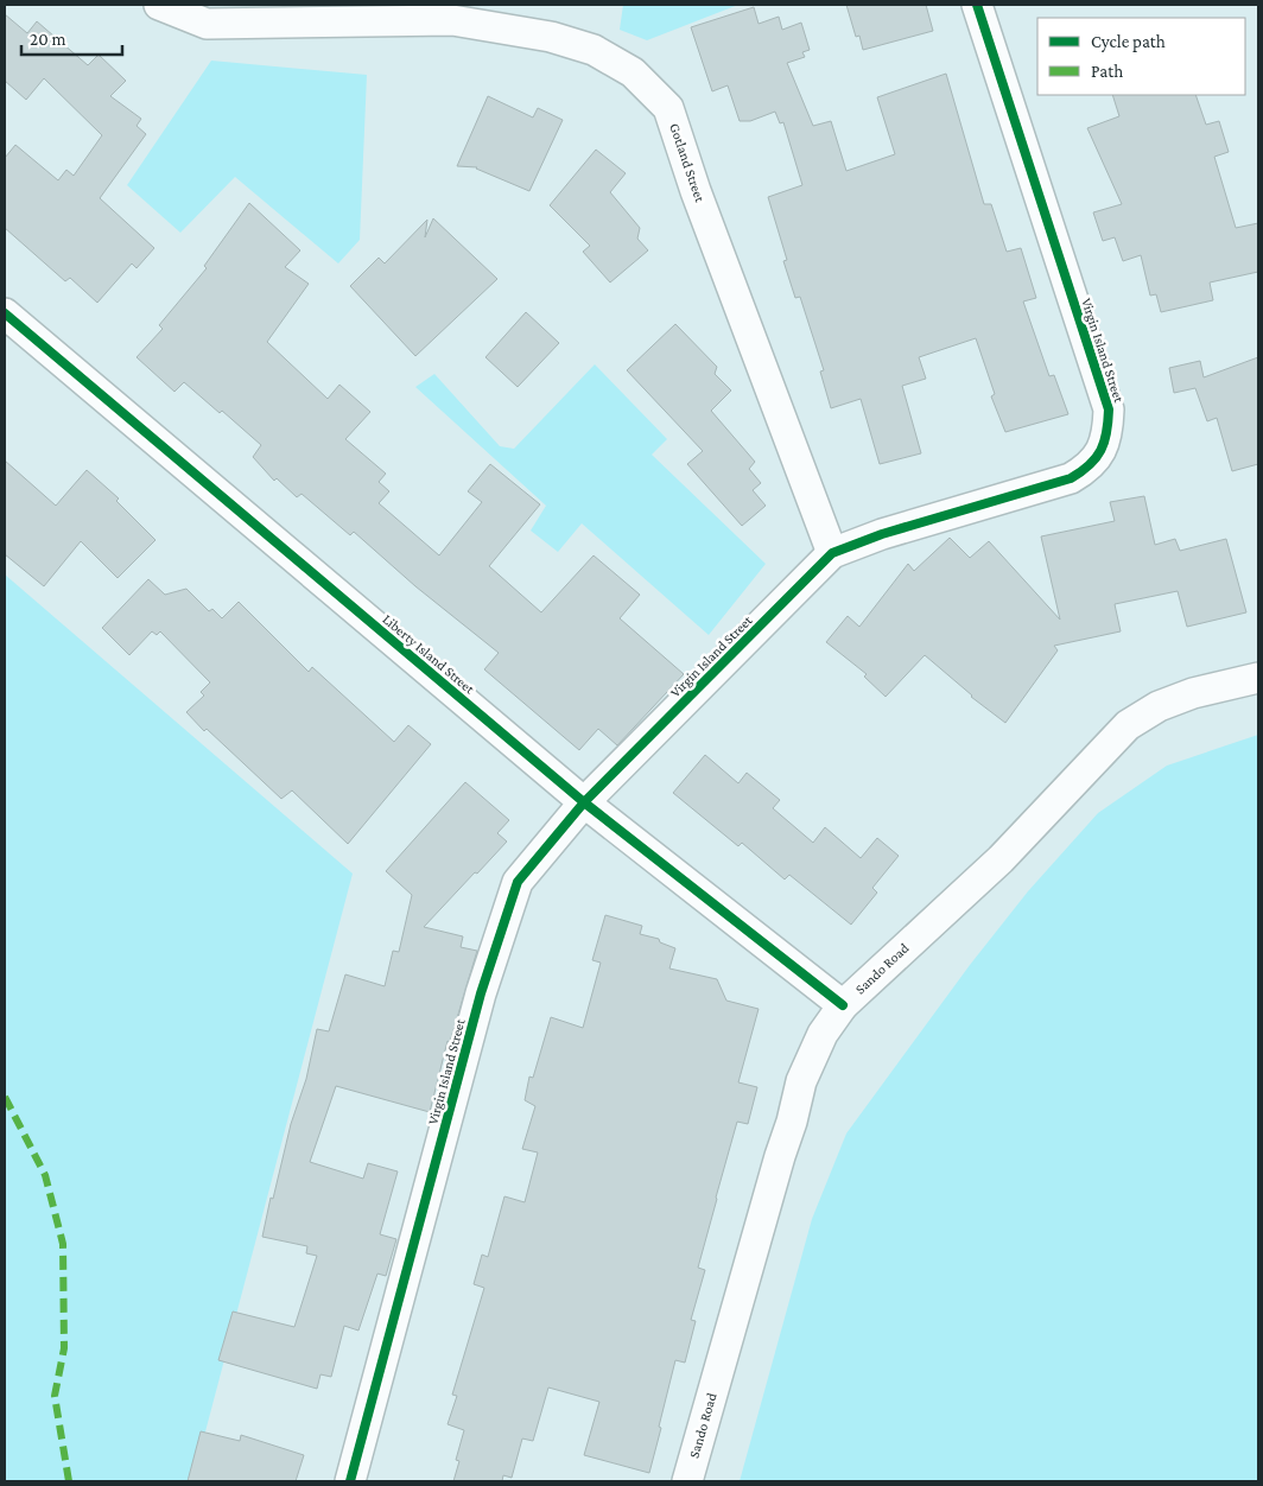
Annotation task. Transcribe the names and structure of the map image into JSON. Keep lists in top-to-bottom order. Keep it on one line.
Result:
{"streets":{"street":["Gotland Street","Virgin Island Street","Liberty Island Street","Sando Road"]},"crossings":[["Gotland Street","Virgin Island Street"],["Virgin Island Street","Liberty Island Street"],["Liberty Island Street","Sando Road"]],"legend":["Cycle path","Path"],"scale_bar":"20 m"}
